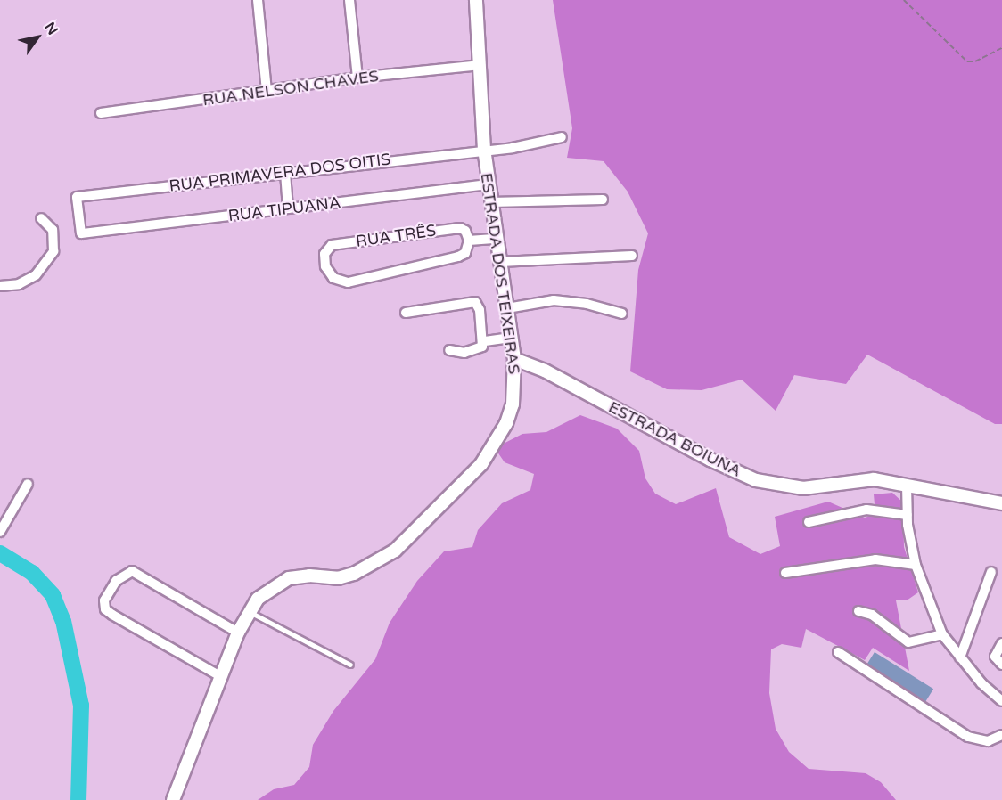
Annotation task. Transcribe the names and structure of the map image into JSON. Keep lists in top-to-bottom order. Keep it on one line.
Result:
{"streets":{"street":["RUA NELSON CHAVES","RUA PRIMAVERA DOS OITIS","RUA TIPUANA","RUA TRÊS","ESTRADA DOS TEIXEIRAS","ESTRADA BOIUNA"]},"crossings":[["RUA NELSON CHAVES","ESTRADA DOS TEIXEIRAS"],["RUA PRIMAVERA DOS OITIS","RUA TIPUANA"],["RUA PRIMAVERA DOS OITIS","ESTRADA DOS TEIXEIRAS"],["RUA TIPUANA","ESTRADA DOS TEIXEIRAS"],["ESTRADA DOS TEIXEIRAS","ESTRADA BOIUNA"]],"north":"top right"}
